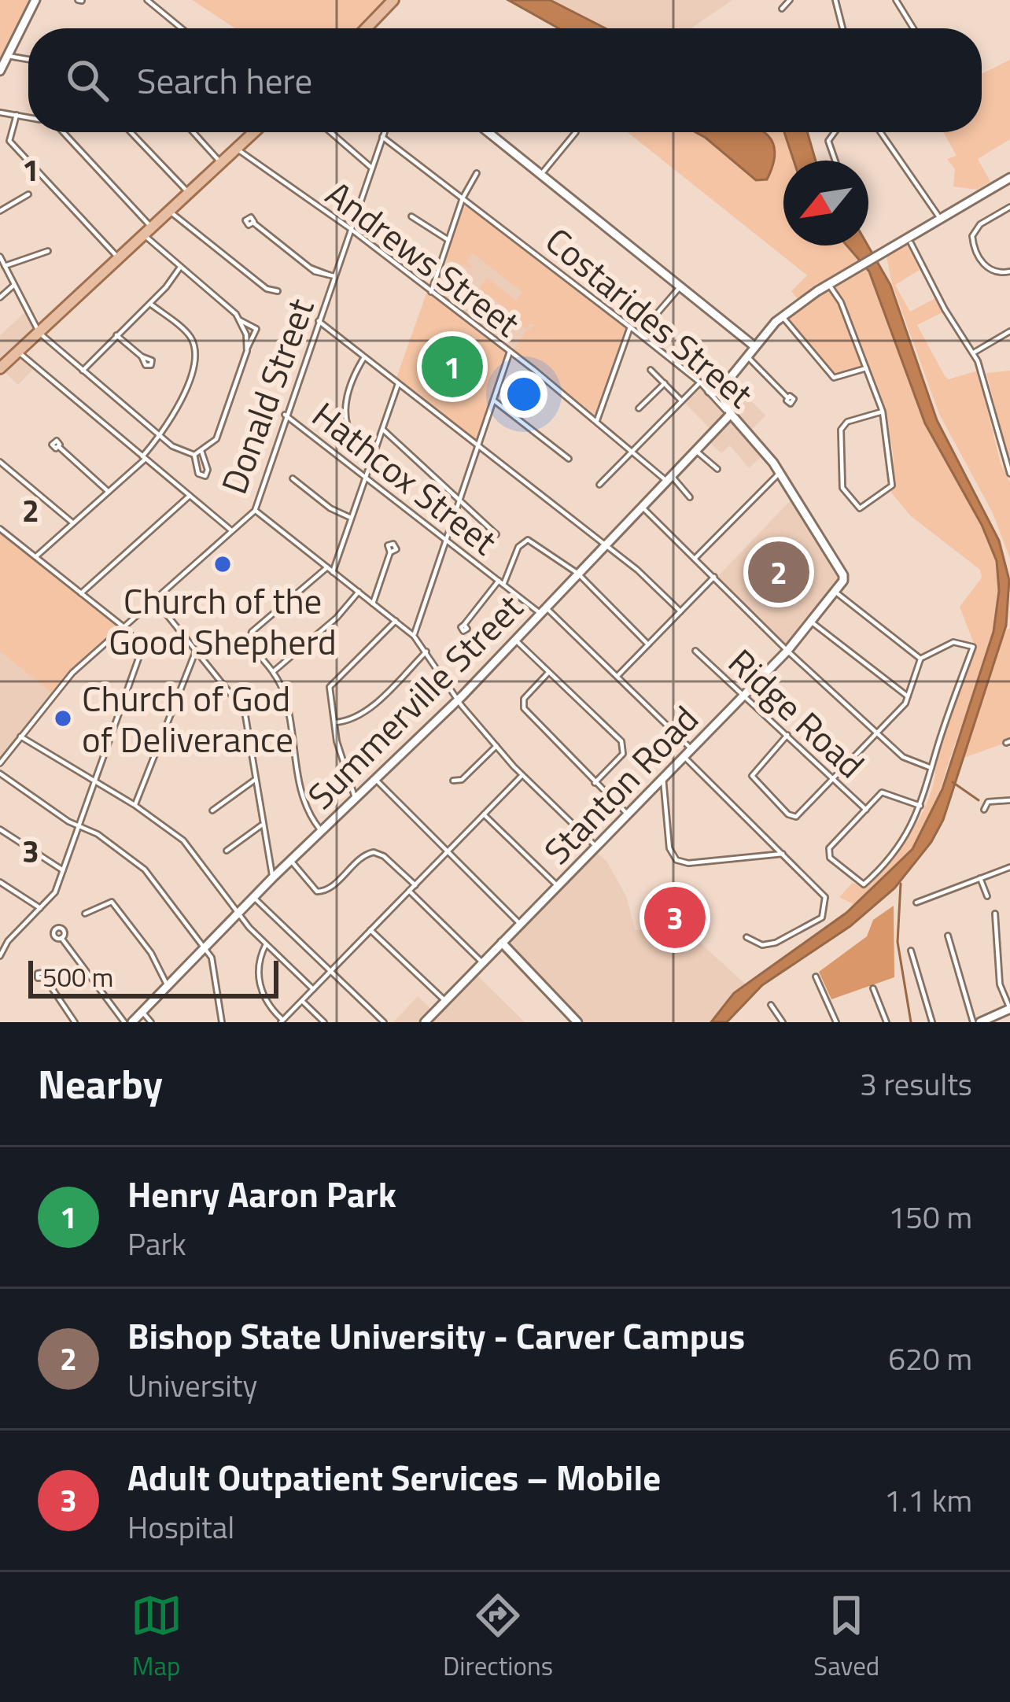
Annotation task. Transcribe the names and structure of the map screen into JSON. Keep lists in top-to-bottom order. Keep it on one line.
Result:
{"streets":{"street":["Andrews Street","Costarides Street","Donald Street","Hathcox Street","Summerville Street","Ridge Road","Stanton Road"]},"crossings":[["Andrews Street","Donald Street"],["Andrews Street","Summerville Street"],["Costarides Street","Donald Street"],["Costarides Street","Summerville Street"],["Costarides Street","Stanton Road"],["Donald Street","Hathcox Street"],["Hathcox Street","Summerville Street"],["Hathcox Street","Stanton Road"],["Ridge Road","Stanton Road"]],"places":["Church of the Good Shepherd","Church of God of Deliverance"],"scale_bar":"500 m","north":"bottom left","page":{"search":"Search here","pins":["1","2","3"],"scale":"500 m","heading":["Nearby","3 results"],"list":[{"mark":"1","name":"Henry Aaron Park","note":"Park","value":"150 m"},{"mark":"2","name":"Bishop State University - Carver Campus","note":"University","value":"620 m"},{"mark":"3","name":"Adult Outpatient Services – Mobile","note":"Hospital","value":"1.1 km"}],"nav":["Map","Directions","Saved"]},"grid":{"rows":["1","2","3"]}}
